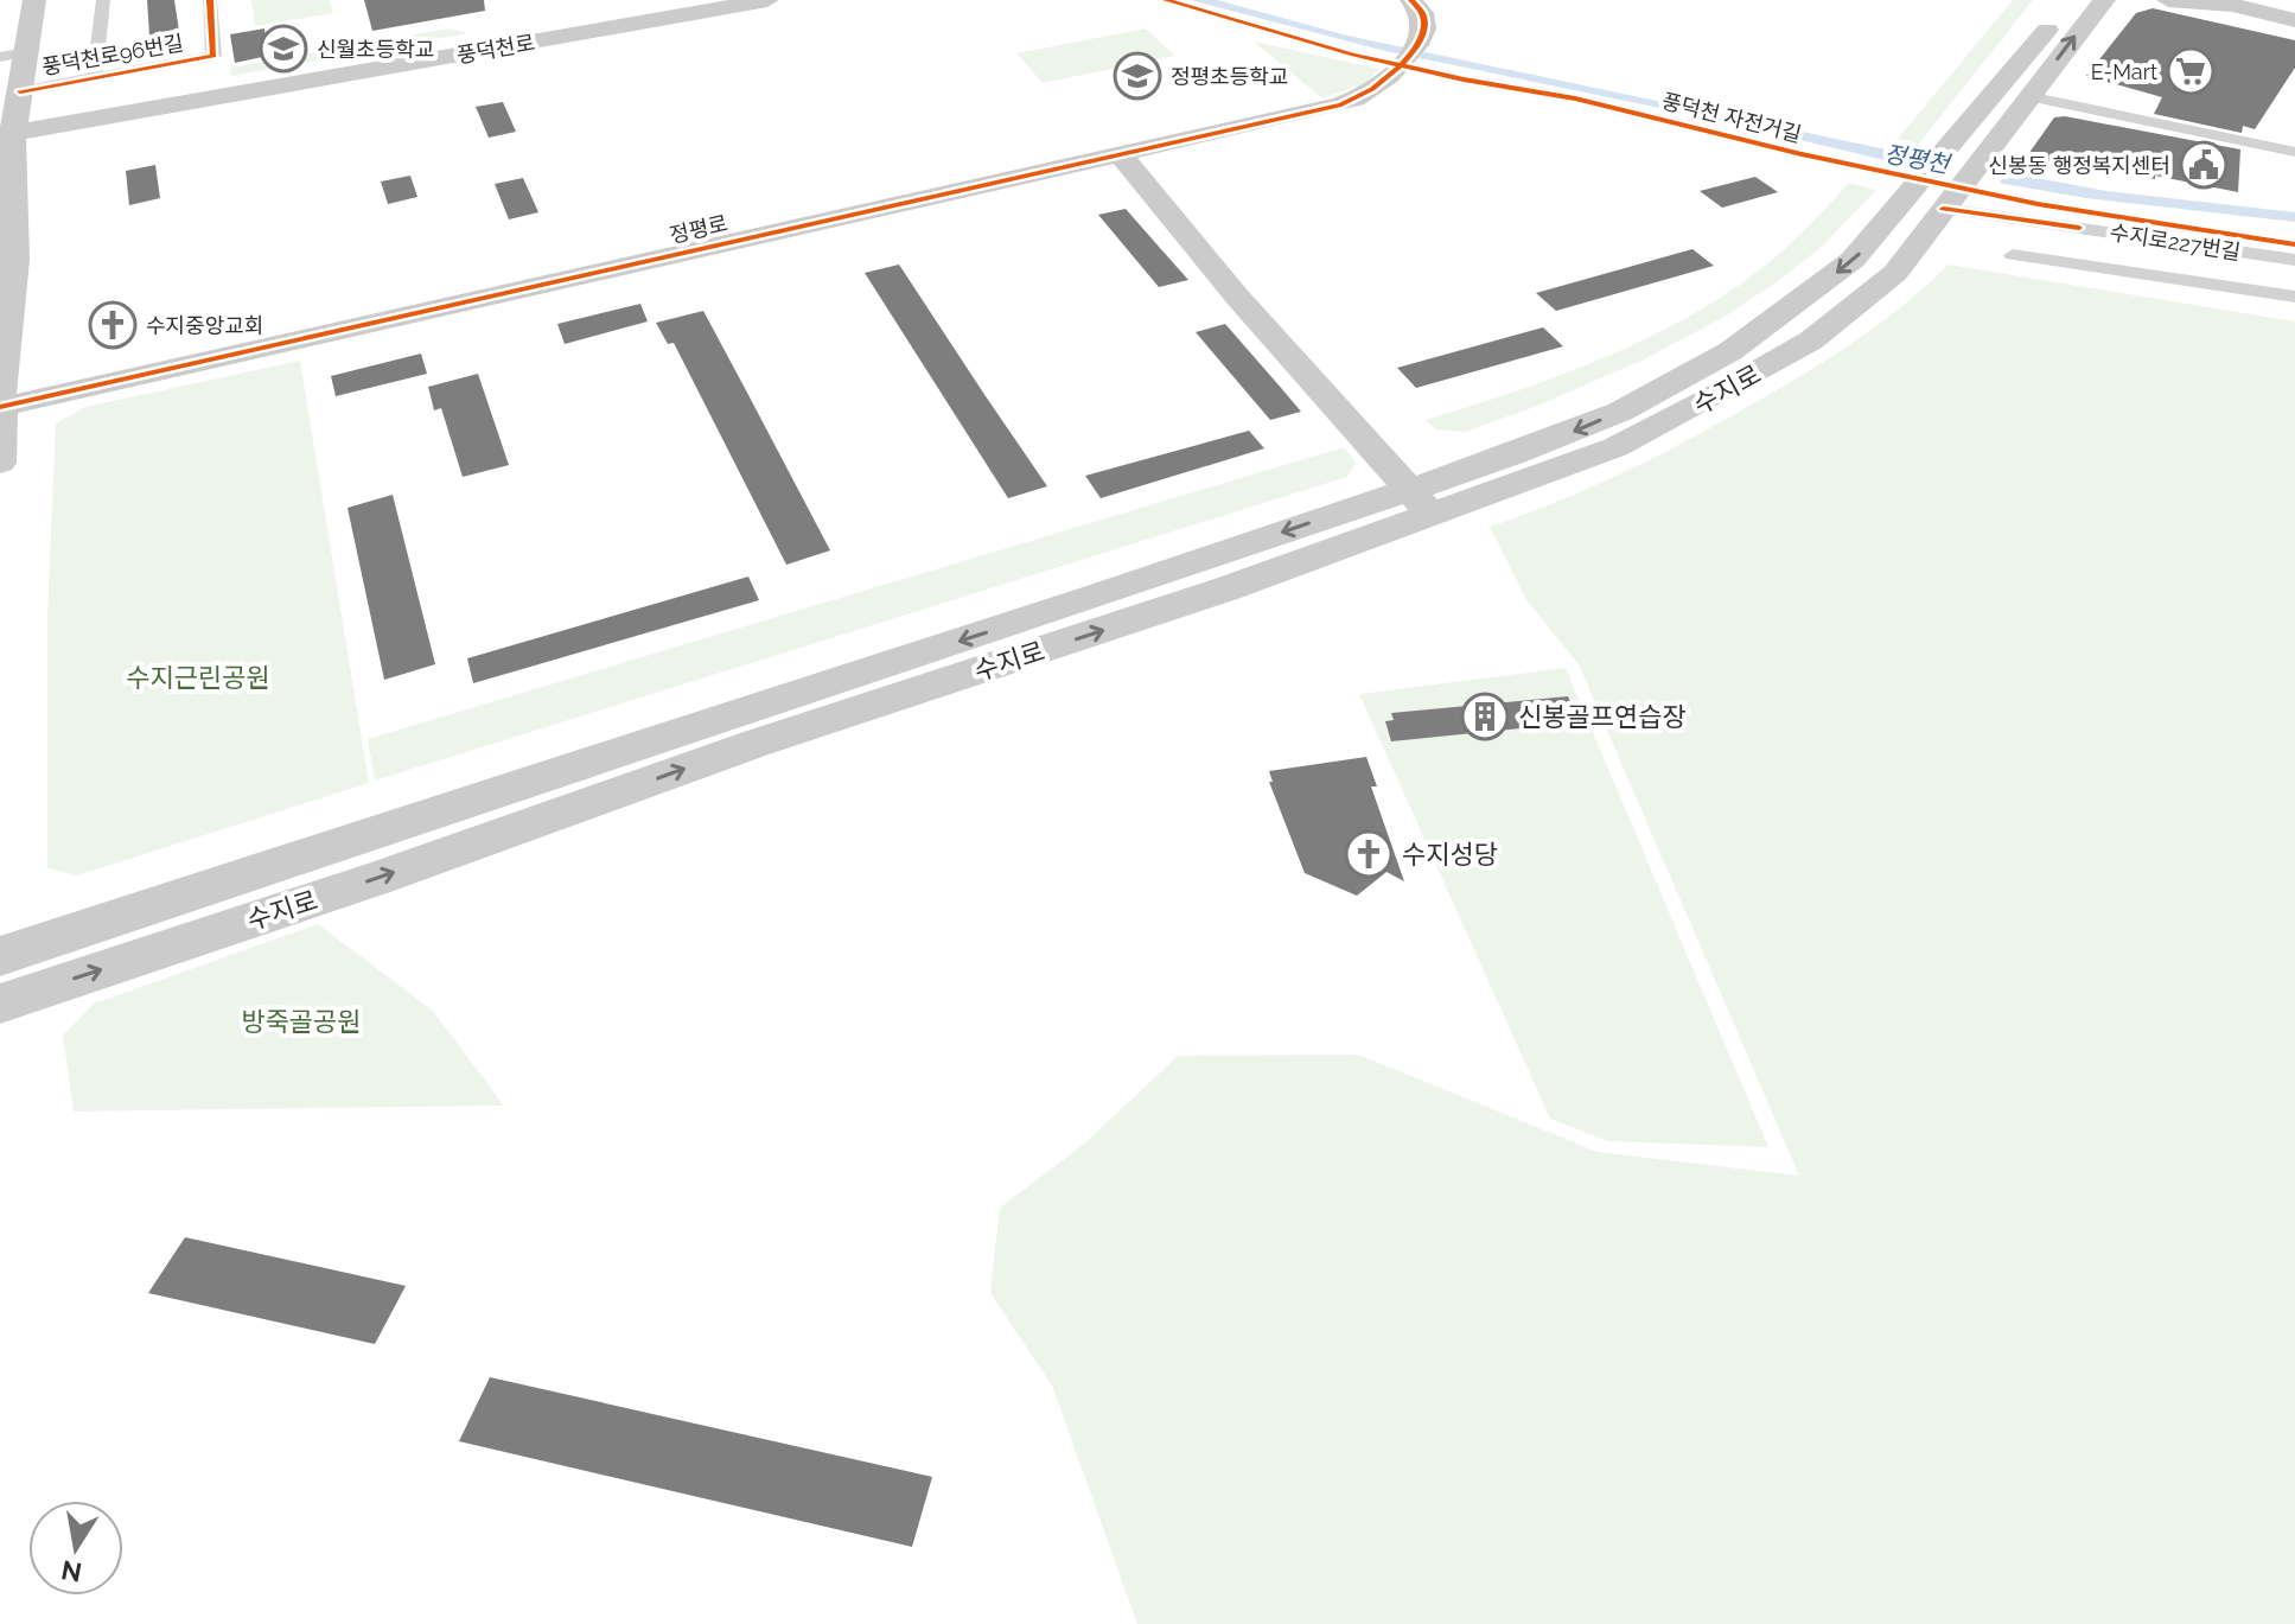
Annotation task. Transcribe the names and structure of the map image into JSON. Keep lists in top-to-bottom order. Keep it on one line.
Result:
{"streets":{"main road":["풍덕천로","정평로","수지로"],"street":["풍덕천로96번길","수지로227번길"],"cycle path":["풍덕천 자전거길"]},"crossings":[["수지로227번길","수지로"]],"water":["정평천"],"parks":["수지근린공원","방죽골공원"],"places":{"school or university":["신월초등학교","정평초등학교"],"supermarket":["E-Mart"],"public building":["신봉동 행정복지센터"],"church":["수지중앙교회","수지성당"],"building":["신봉골프연습장"]},"north":"bottom"}
